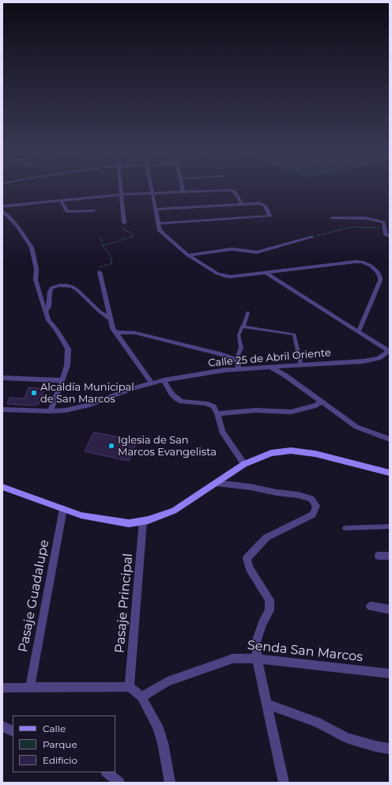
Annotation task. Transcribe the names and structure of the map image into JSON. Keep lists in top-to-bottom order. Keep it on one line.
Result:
{"streets":{"street":["Calle 25 de Abril Oriente","Pasaje Guadalupe","Pasaje Principal","Senda San Marcos"]},"places":["Alcaldía Municipal de San Marcos","Iglesia de San Marcos Evangelista"],"legend":["Calle","Parque","Edificio"]}
